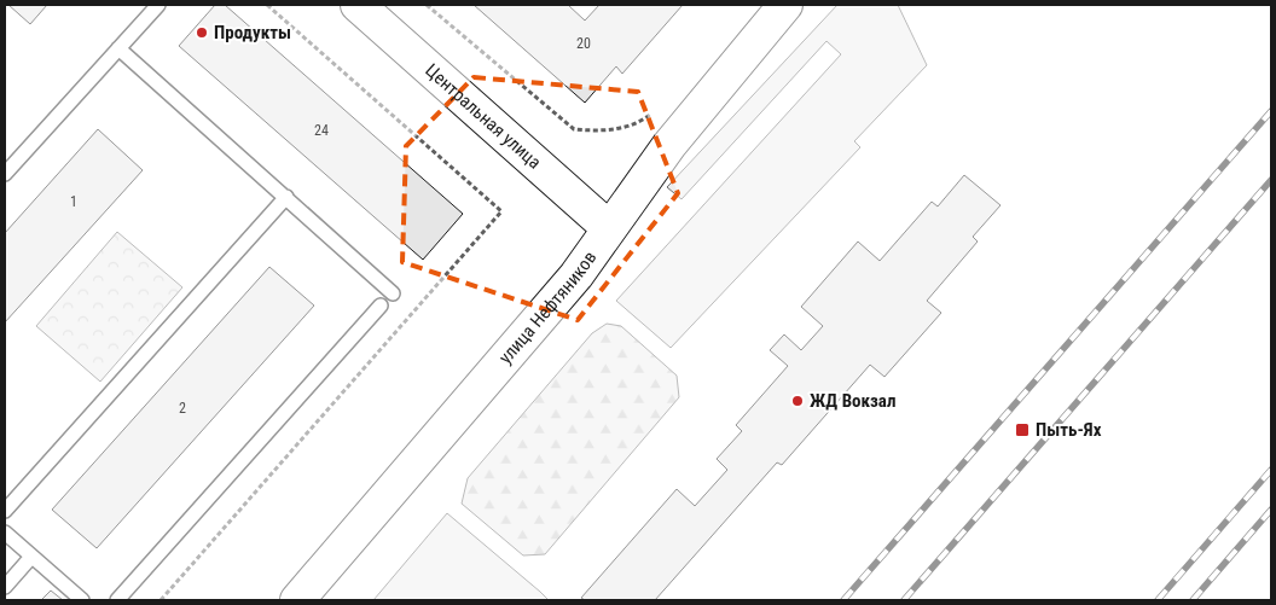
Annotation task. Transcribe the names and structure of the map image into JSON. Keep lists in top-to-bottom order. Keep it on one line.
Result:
{"streets":{"street":["Центральная улица","улица Нефтяников"]},"crossings":[["Центральная улица","улица Нефтяников"]],"places":{"other":["Продукты","ЖД Вокзал"],"transit":["Пыть-Ях"]},"house_numbers":["20","24","1","2"]}
